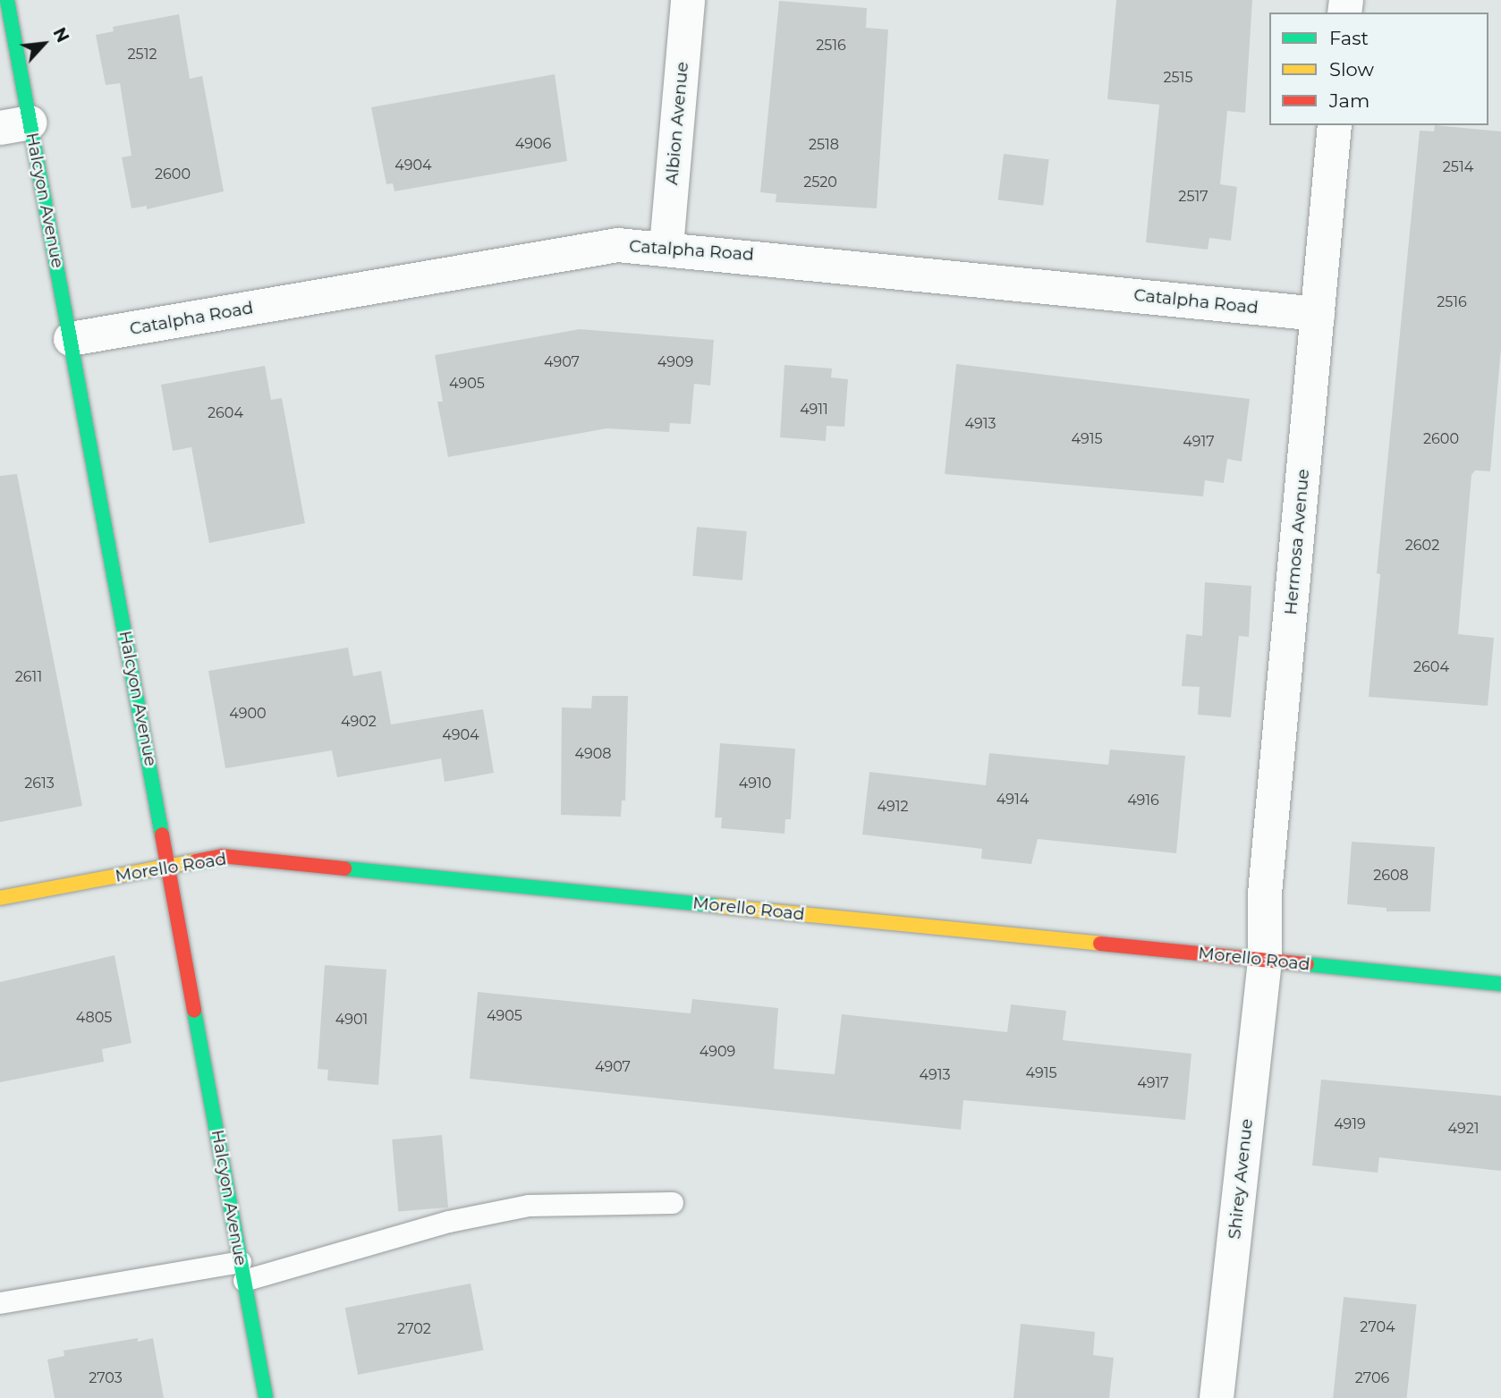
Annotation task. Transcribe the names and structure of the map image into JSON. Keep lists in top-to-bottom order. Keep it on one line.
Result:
{"streets":{"street":["Albion Avenue","Halcyon Avenue","Catalpha Road","Hermosa Avenue","Morello Road","Shirey Avenue"]},"crossings":[["Albion Avenue","Catalpha Road"],["Halcyon Avenue","Catalpha Road"],["Halcyon Avenue","Morello Road"],["Catalpha Road","Hermosa Avenue"],["Hermosa Avenue","Morello Road"],["Hermosa Avenue","Shirey Avenue"],["Morello Road","Shirey Avenue"]],"house_numbers":["2516","2512","2515","4906","2518","4904","2514","2600","2520","2517","2516","4907","4909","4905","4911","2604","4913","4915","2600","4917","2602","2604","2611","4900","4902","4904","4908","2613","4910","4914","4916","4912","2608","4905","4805","4901","4909","4907","4915","4913","4917","4919","4921","2704","2702","2703","2706"],"legend":["Fast","Slow","Jam"],"north":"top right"}
